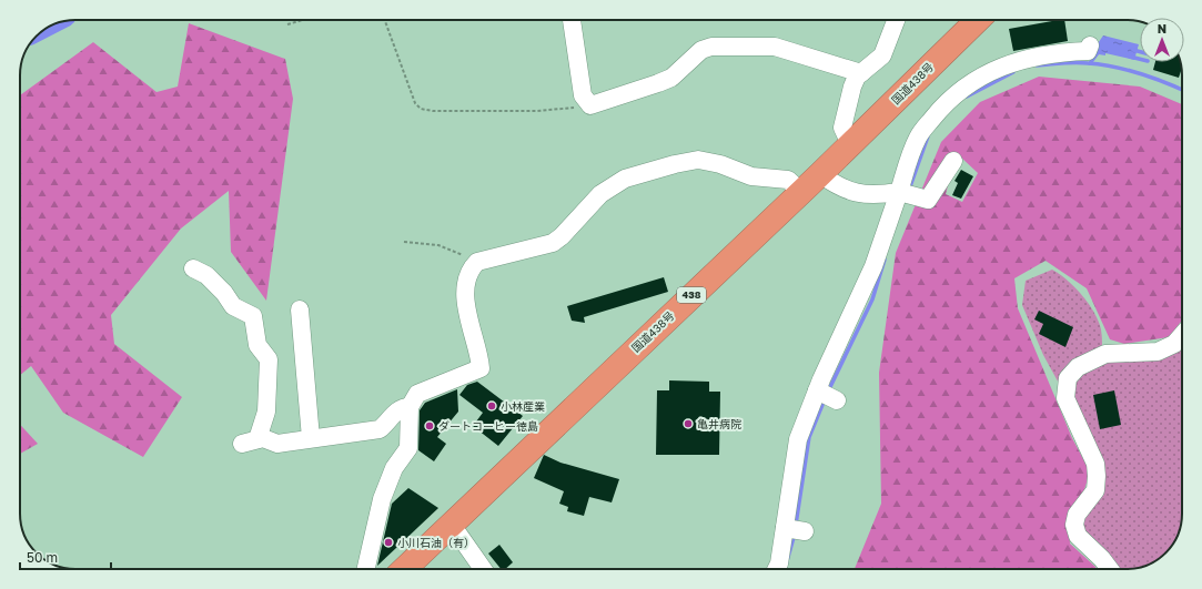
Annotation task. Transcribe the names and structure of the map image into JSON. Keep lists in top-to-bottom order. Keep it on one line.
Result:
{"streets":{"highway":["国道438号","438"]},"places":["小林産業","亀井病院","ダートコーヒー徳島","小川石油（有）"],"scale_bar":"50 m","north":"top"}
